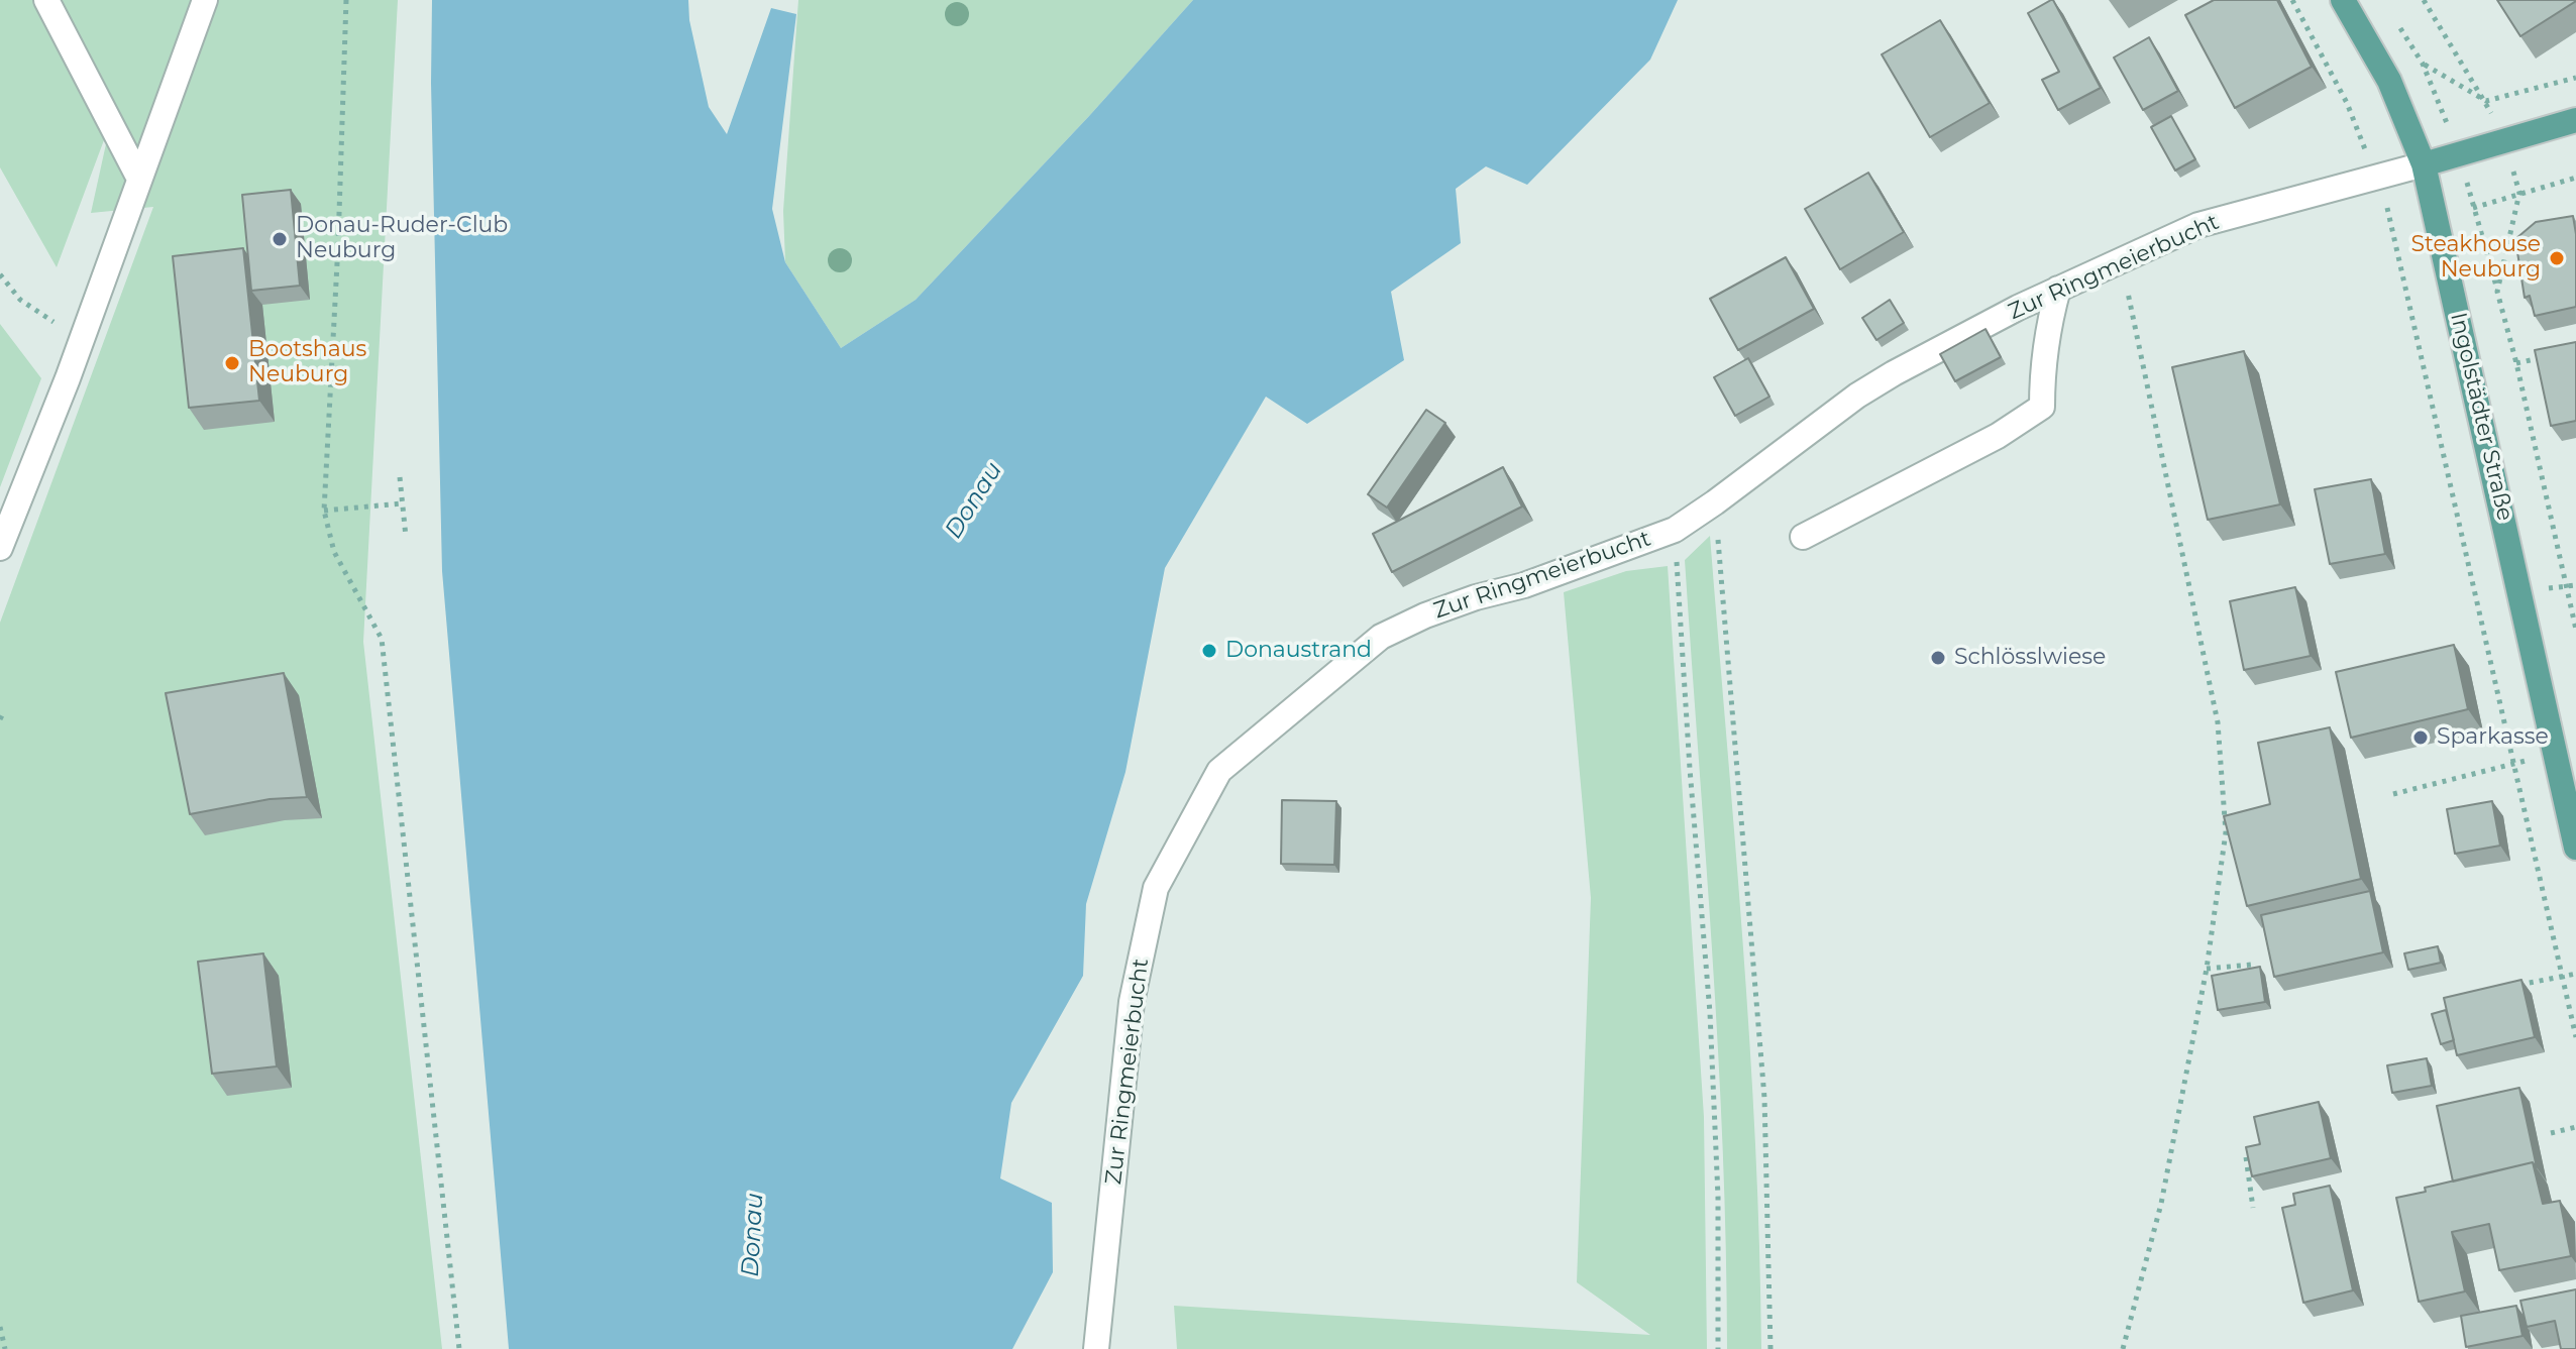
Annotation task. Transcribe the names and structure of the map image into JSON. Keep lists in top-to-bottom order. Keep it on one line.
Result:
{"streets":{"main road":["Ingolstädter Straße"],"street":["Zur Ringmeierbucht"]},"crossings":[["Zur Ringmeierbucht","Ingolstädter Straße"]],"water":["Donau"],"places":["Donau-Ruder-Club Neuburg","Steakhouse Neuburg","Bootshaus Neuburg","Donaustrand","Schlösslwiese","Sparkasse"]}
